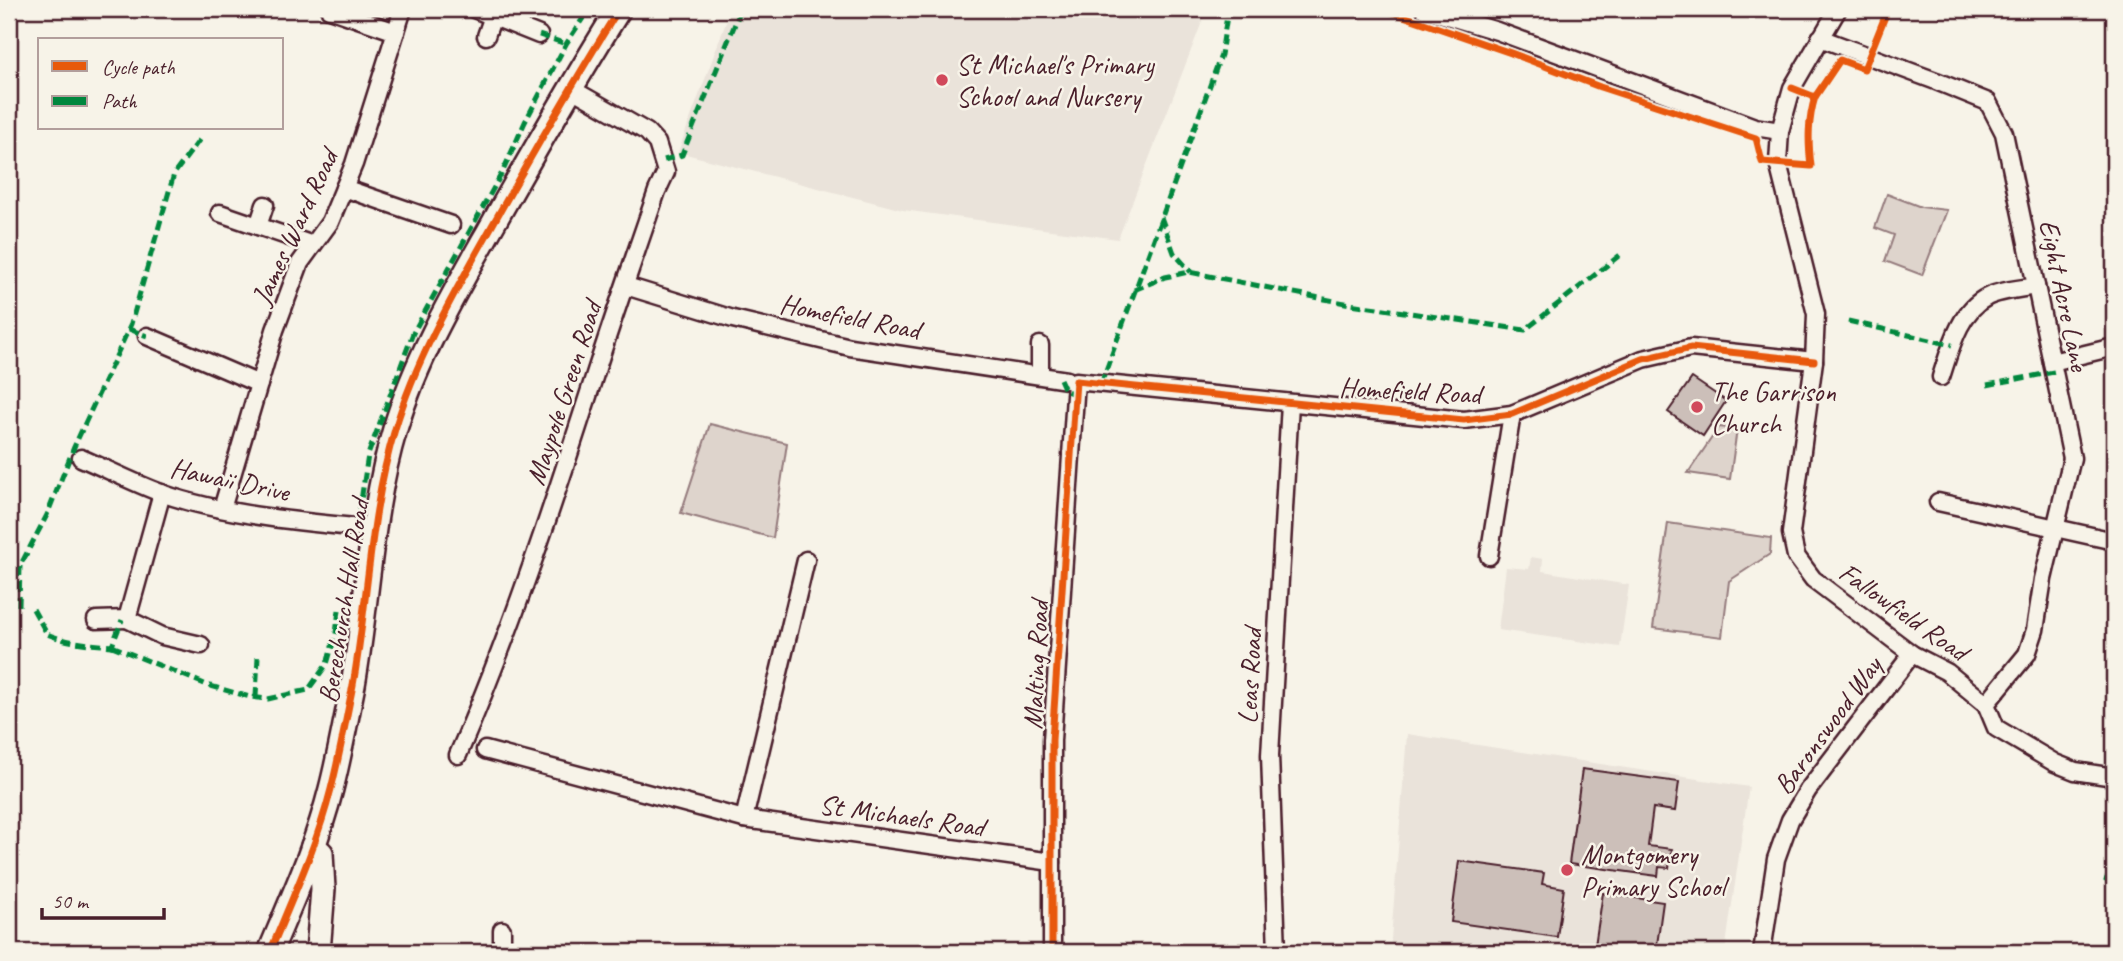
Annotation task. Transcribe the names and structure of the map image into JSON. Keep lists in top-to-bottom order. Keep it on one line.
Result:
{"streets":{"street":["James Ward Road","Eight Acre Lane","Homefield Road","Maypole Green Road","Hawaii Drive","Berechurch Hall Road","Fallowfield Road","Malting Road","Leas Road","Baronswood Way","St Michaels Road"]},"crossings":[["James Ward Road","Hawaii Drive"],["Eight Acre Lane","Fallowfield Road"],["Homefield Road","Maypole Green Road"],["Homefield Road","Fallowfield Road"],["Homefield Road","Malting Road"],["Homefield Road","Leas Road"],["Maypole Green Road","Berechurch Hall Road"],["Hawaii Drive","Berechurch Hall Road"],["Fallowfield Road","Baronswood Way"],["Malting Road","St Michaels Road"]],"places":["St Michael's Primary School and Nursery","The Garrison Church","Montgomery Primary School"],"legend":["Cycle path","Path"],"scale_bar":"50 m"}
